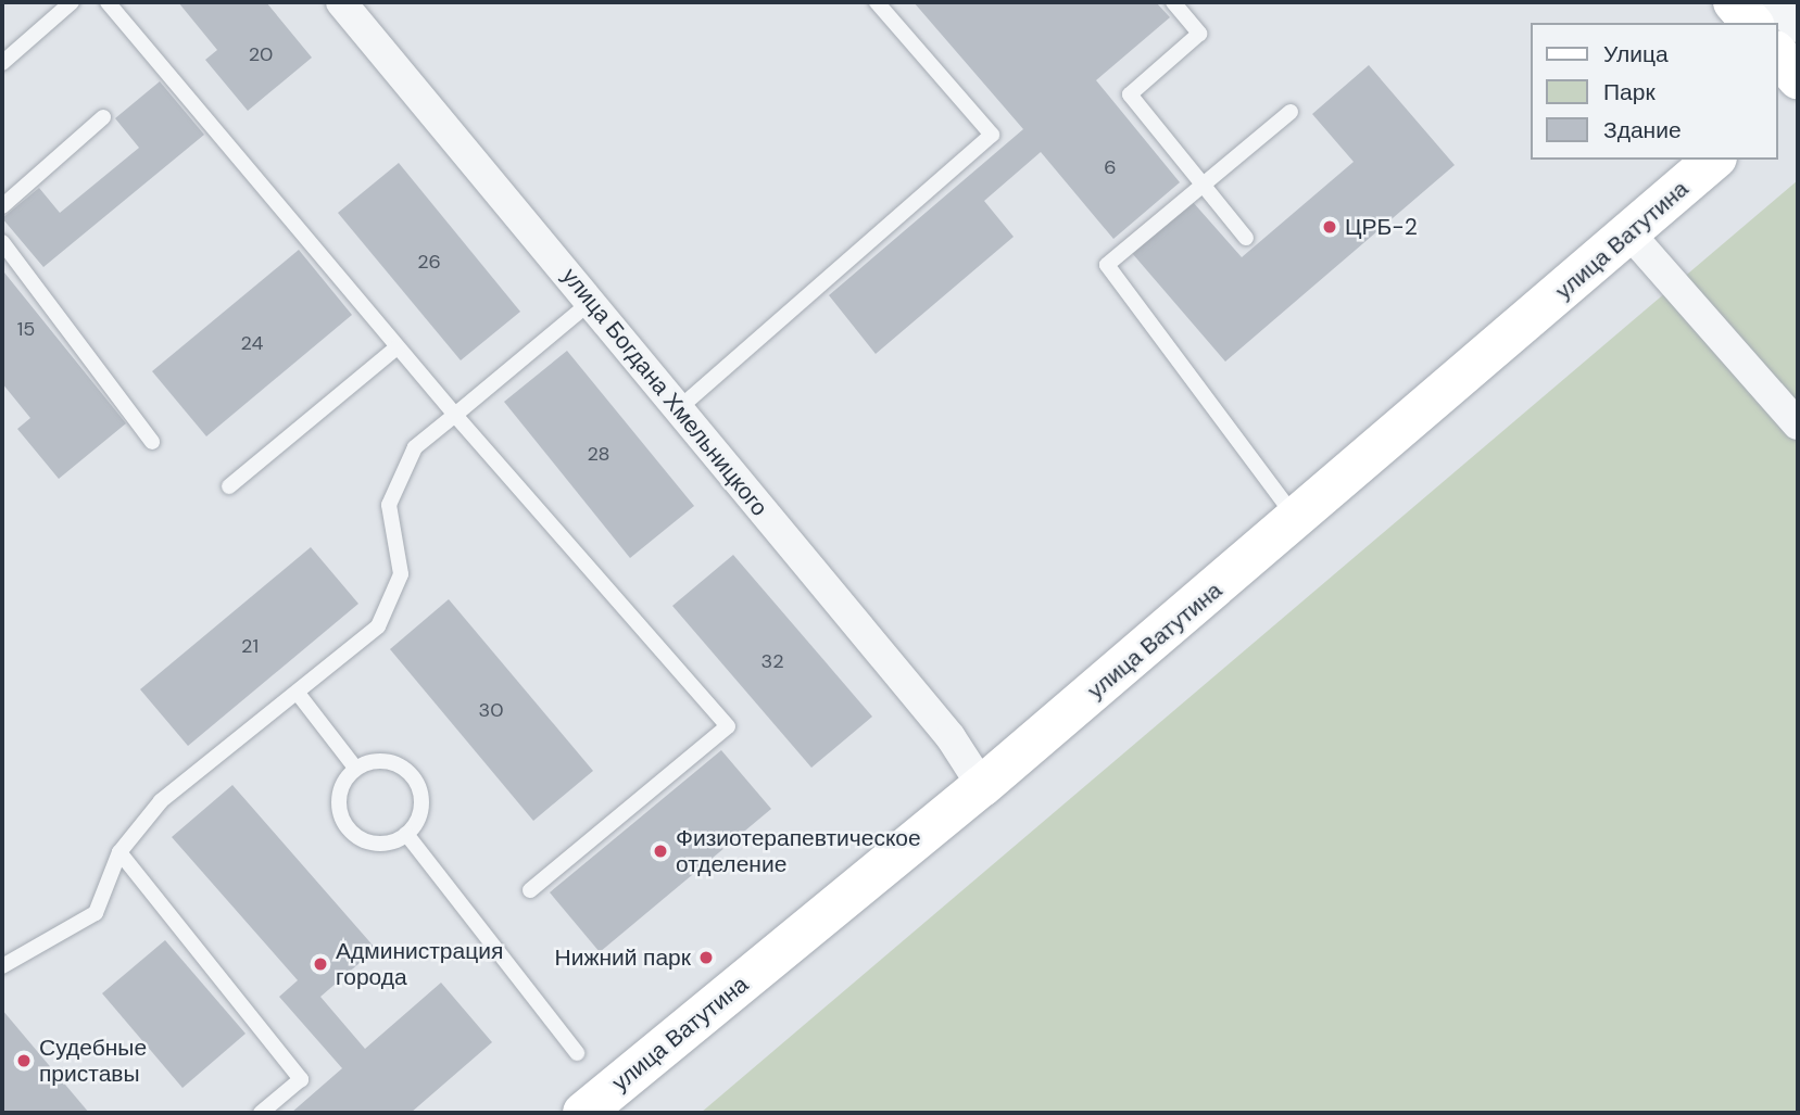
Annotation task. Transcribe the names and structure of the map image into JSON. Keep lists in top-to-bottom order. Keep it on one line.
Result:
{"streets":{"main road":["улица Ватутина"],"street":["улица Богдана Хмельницкого"]},"crossings":[["улица Ватутина","улица Богдана Хмельницкого"]],"places":["ЦРБ-2","Физиотерапевтическое отделение","Нижний парк","Администрация города","Судебные приставы"],"house_numbers":["20","6","26","15","24","28","21","32","30"],"legend":["Улица","Парк","Здание"]}
